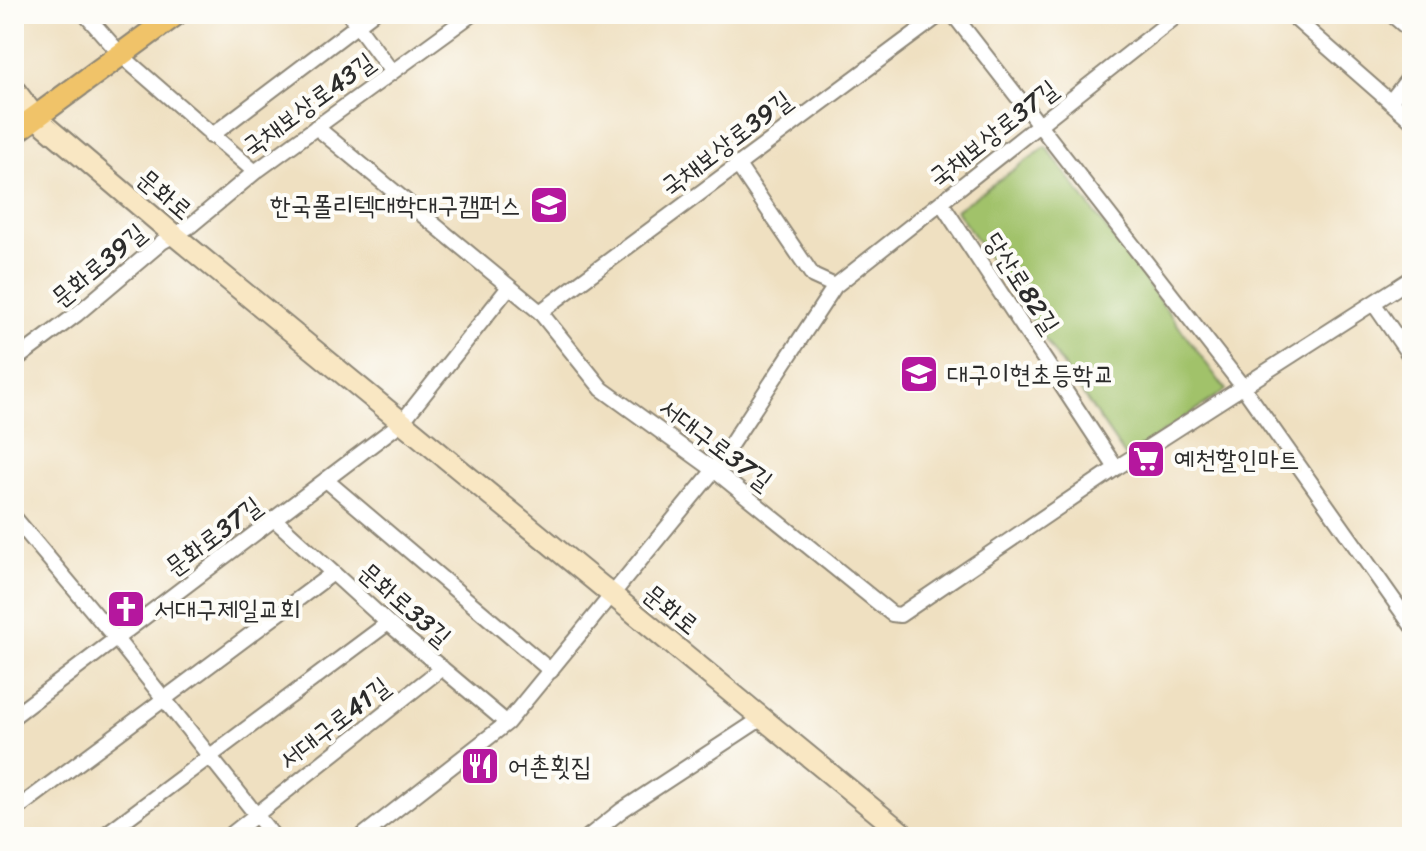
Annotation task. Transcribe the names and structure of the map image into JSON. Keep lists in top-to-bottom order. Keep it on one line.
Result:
{"streets":{"main road":["문화로"],"street":["국채보상로43길","국채보상로37길","국채보상로39길","문화로39길","당산로82길","서대구로37길","문화로37길","문화로33길","서대구로41길"]},"crossings":[["국채보상로43길","문화로"],["국채보상로43길","문화로39길"],["국채보상로43길","서대구로37길"],["국채보상로37길","문화로"],["국채보상로37길","당산로82길"],["국채보상로37길","서대구로37길"],["국채보상로39길","서대구로37길"],["문화로","문화로39길"],["문화로","문화로37길"],["당산로82길","서대구로37길"],["문화로37길","문화로33길"],["문화로33길","서대구로41길"]],"places":{"school or university":["한국폴리텍대학대구캠퍼스","대구이현초등학교"],"supermarket":["예천할인마트"],"church":["서대구제일교회"],"restaurant":["어촌횟집"]}}
